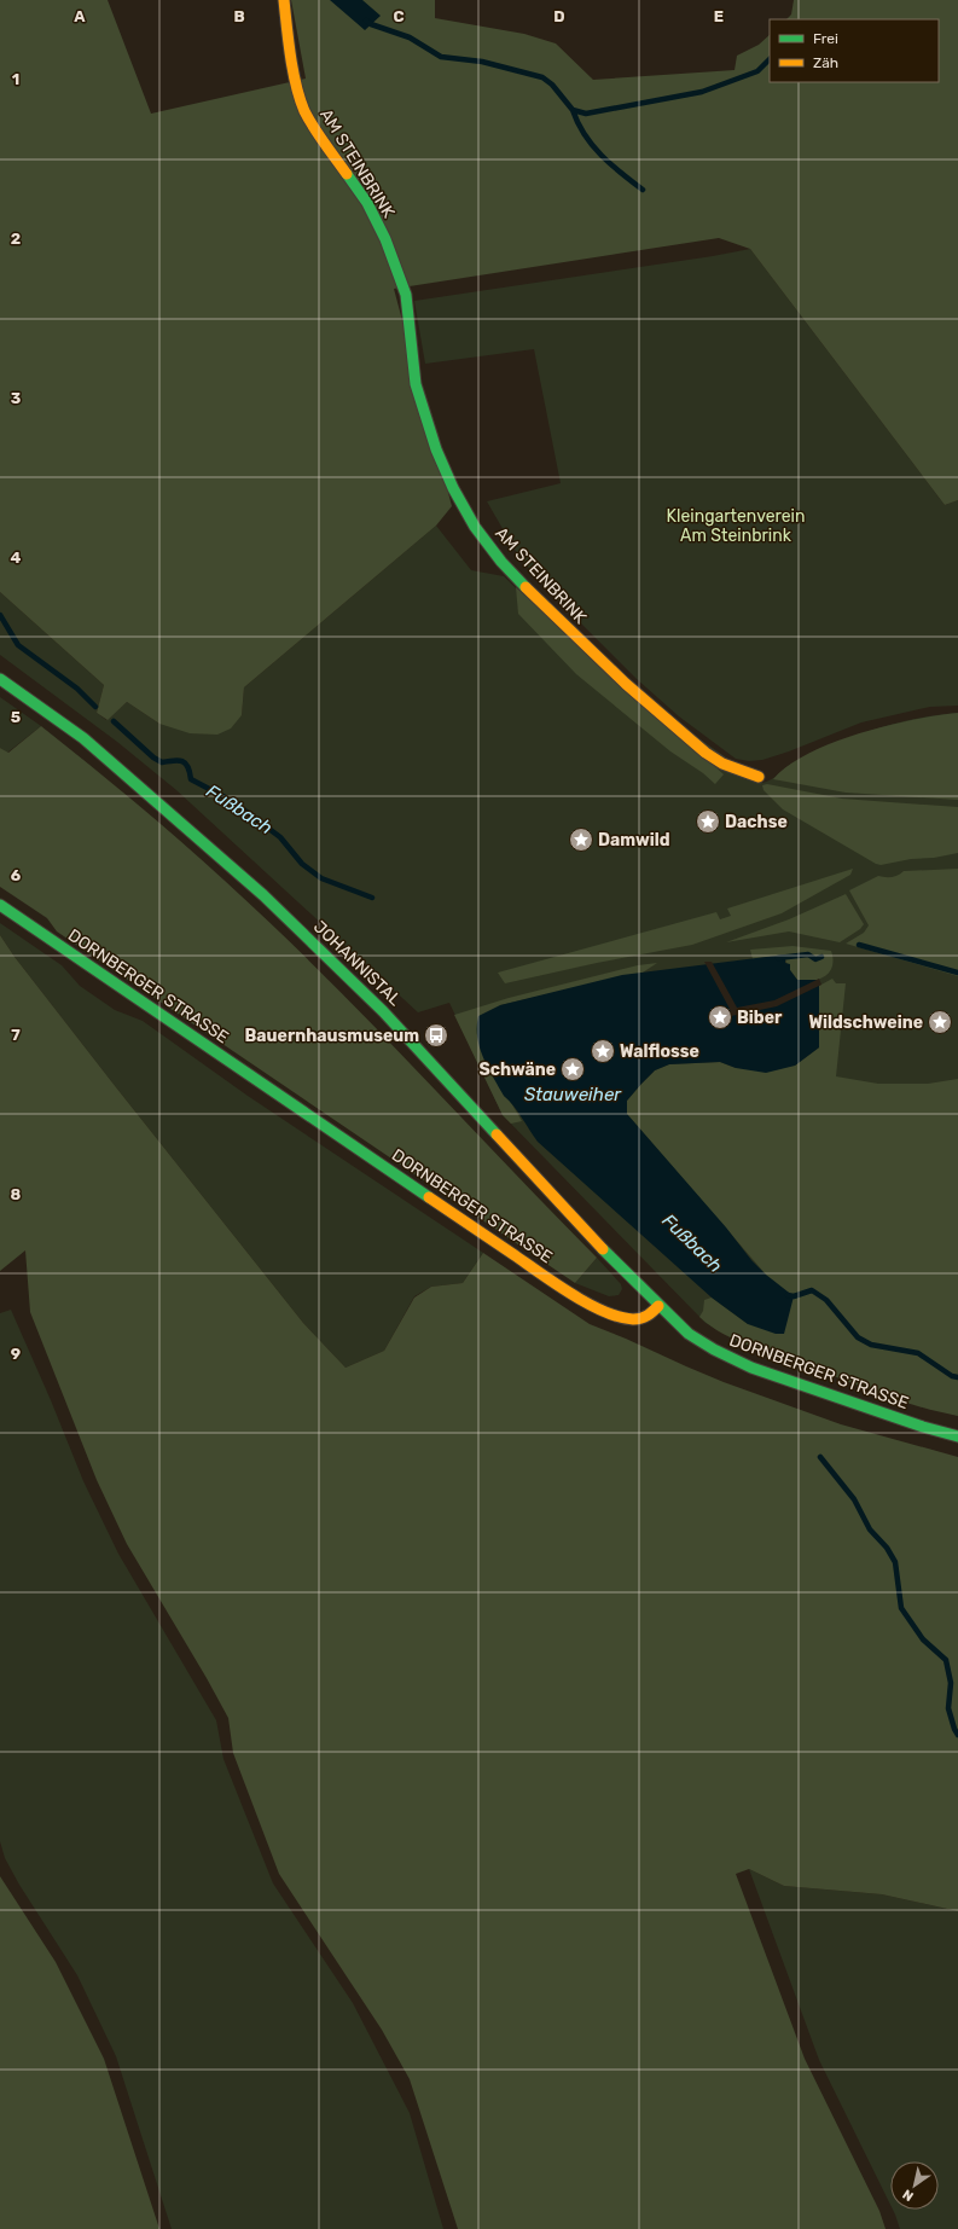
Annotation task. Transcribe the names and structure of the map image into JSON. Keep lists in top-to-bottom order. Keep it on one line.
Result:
{"streets":{"street":["AM STEINBRINK","JOHANNISTAL","DORNBERGER STRASSE"]},"crossings":[["JOHANNISTAL","DORNBERGER STRASSE"]],"water":["Fußbach","Stauweiher"],"parks":["Kleingartenverein Am Steinbrink"],"places":{"place":["Dachse","Damwild","Biber","Wildschweine","Walflosse","Schwäne"],"bus stop":["Bauernhausmuseum"]},"legend":["Frei","Zäh"],"north":"bottom left","grid":{"columns":["A","B","C","D","E"],"rows":["1","2","3","4","5","6","7","8","9"]}}
